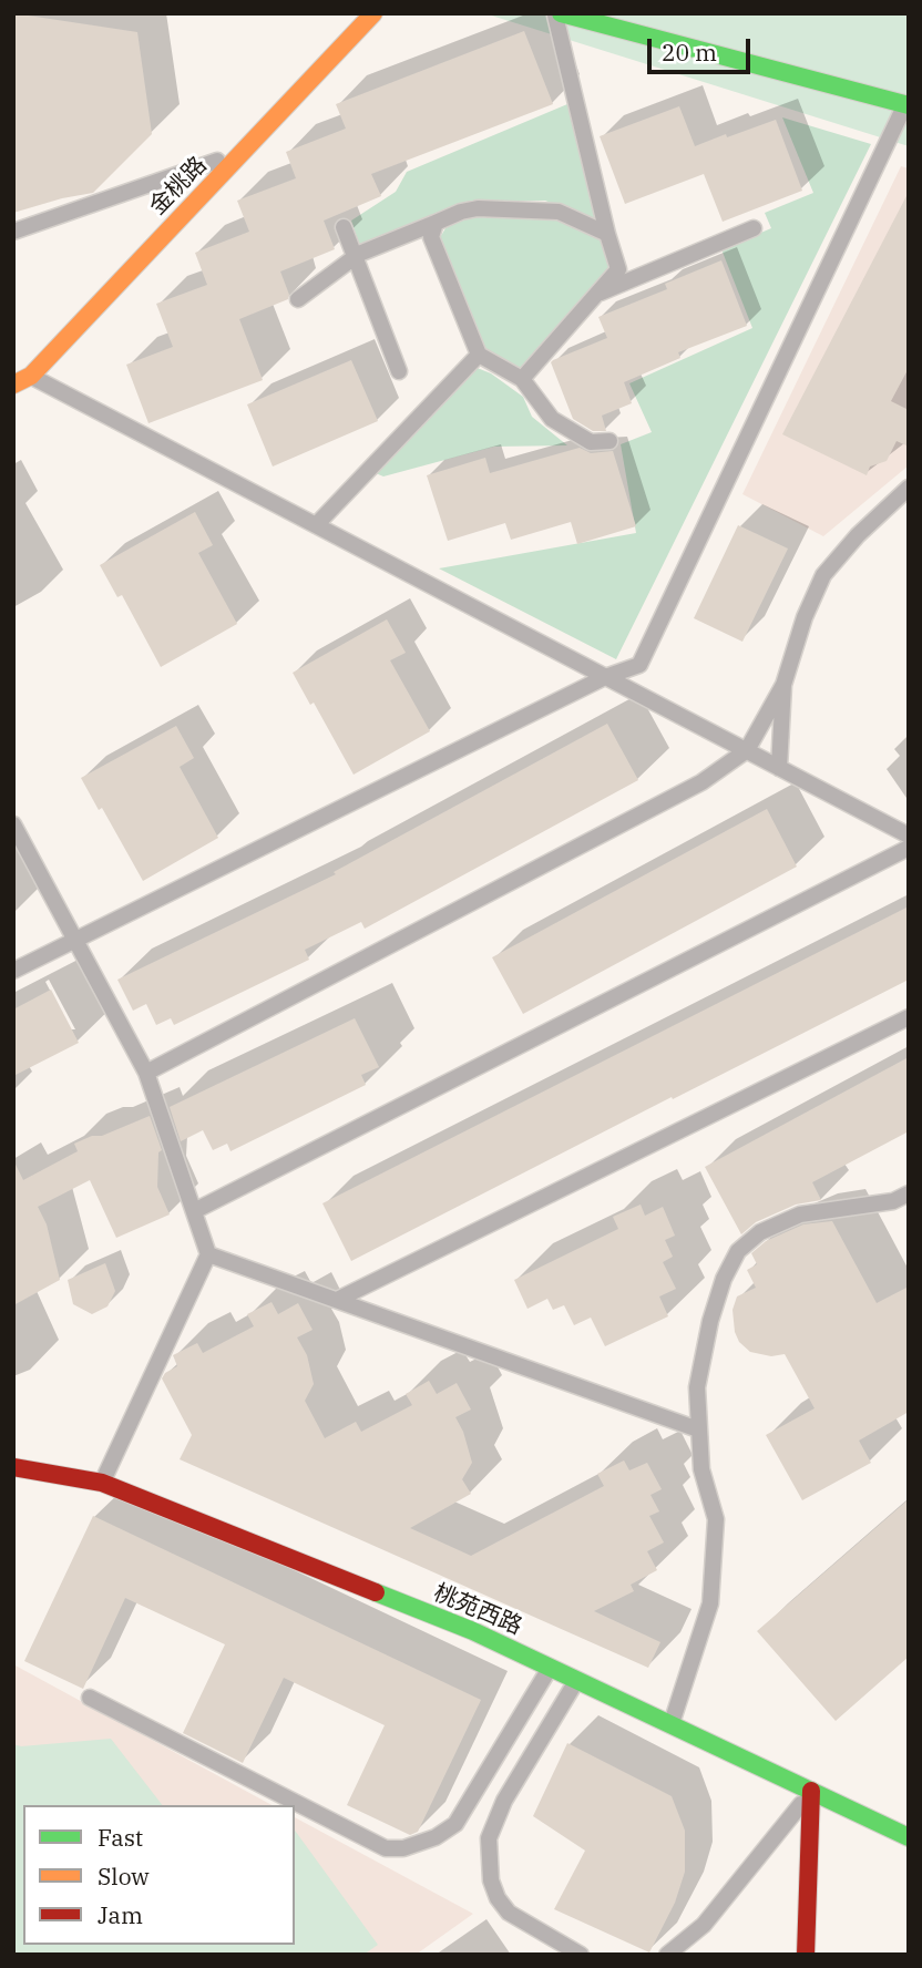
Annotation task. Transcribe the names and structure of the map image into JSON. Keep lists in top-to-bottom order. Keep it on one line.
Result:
{"streets":{"street":["金桃路","桃苑西路"]},"legend":["Fast","Slow","Jam"],"scale_bar":"20 m"}
